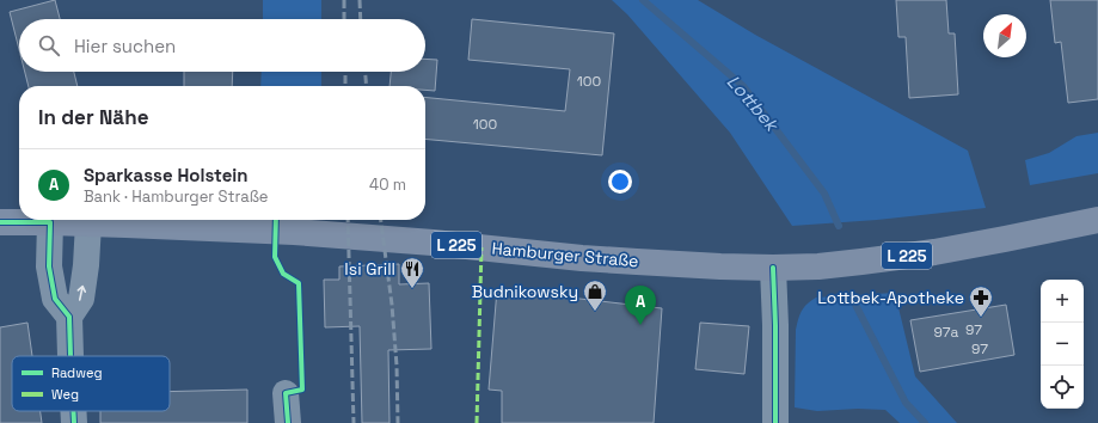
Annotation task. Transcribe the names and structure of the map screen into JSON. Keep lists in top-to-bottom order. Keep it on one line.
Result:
{"streets":{"main road":["L 225","Hamburger Straße"]},"water":["Lottbek"],"places":{"restaurant":["Isi Grill"],"shop":["Budnikowsky"],"pharmacy":["Lottbek-Apotheke"]},"house_numbers":["100","100","97","97a","97"],"legend":["Radweg","Weg"],"north":"top right","page":{"search":"Hier suchen","heading":"In der Nähe","list":[{"mark":"A","name":"Sparkasse Holstein","note":"Bank · Hamburger Straße","value":"40 m"}],"map_buttons":["+","−"],"pins":"A"}}
